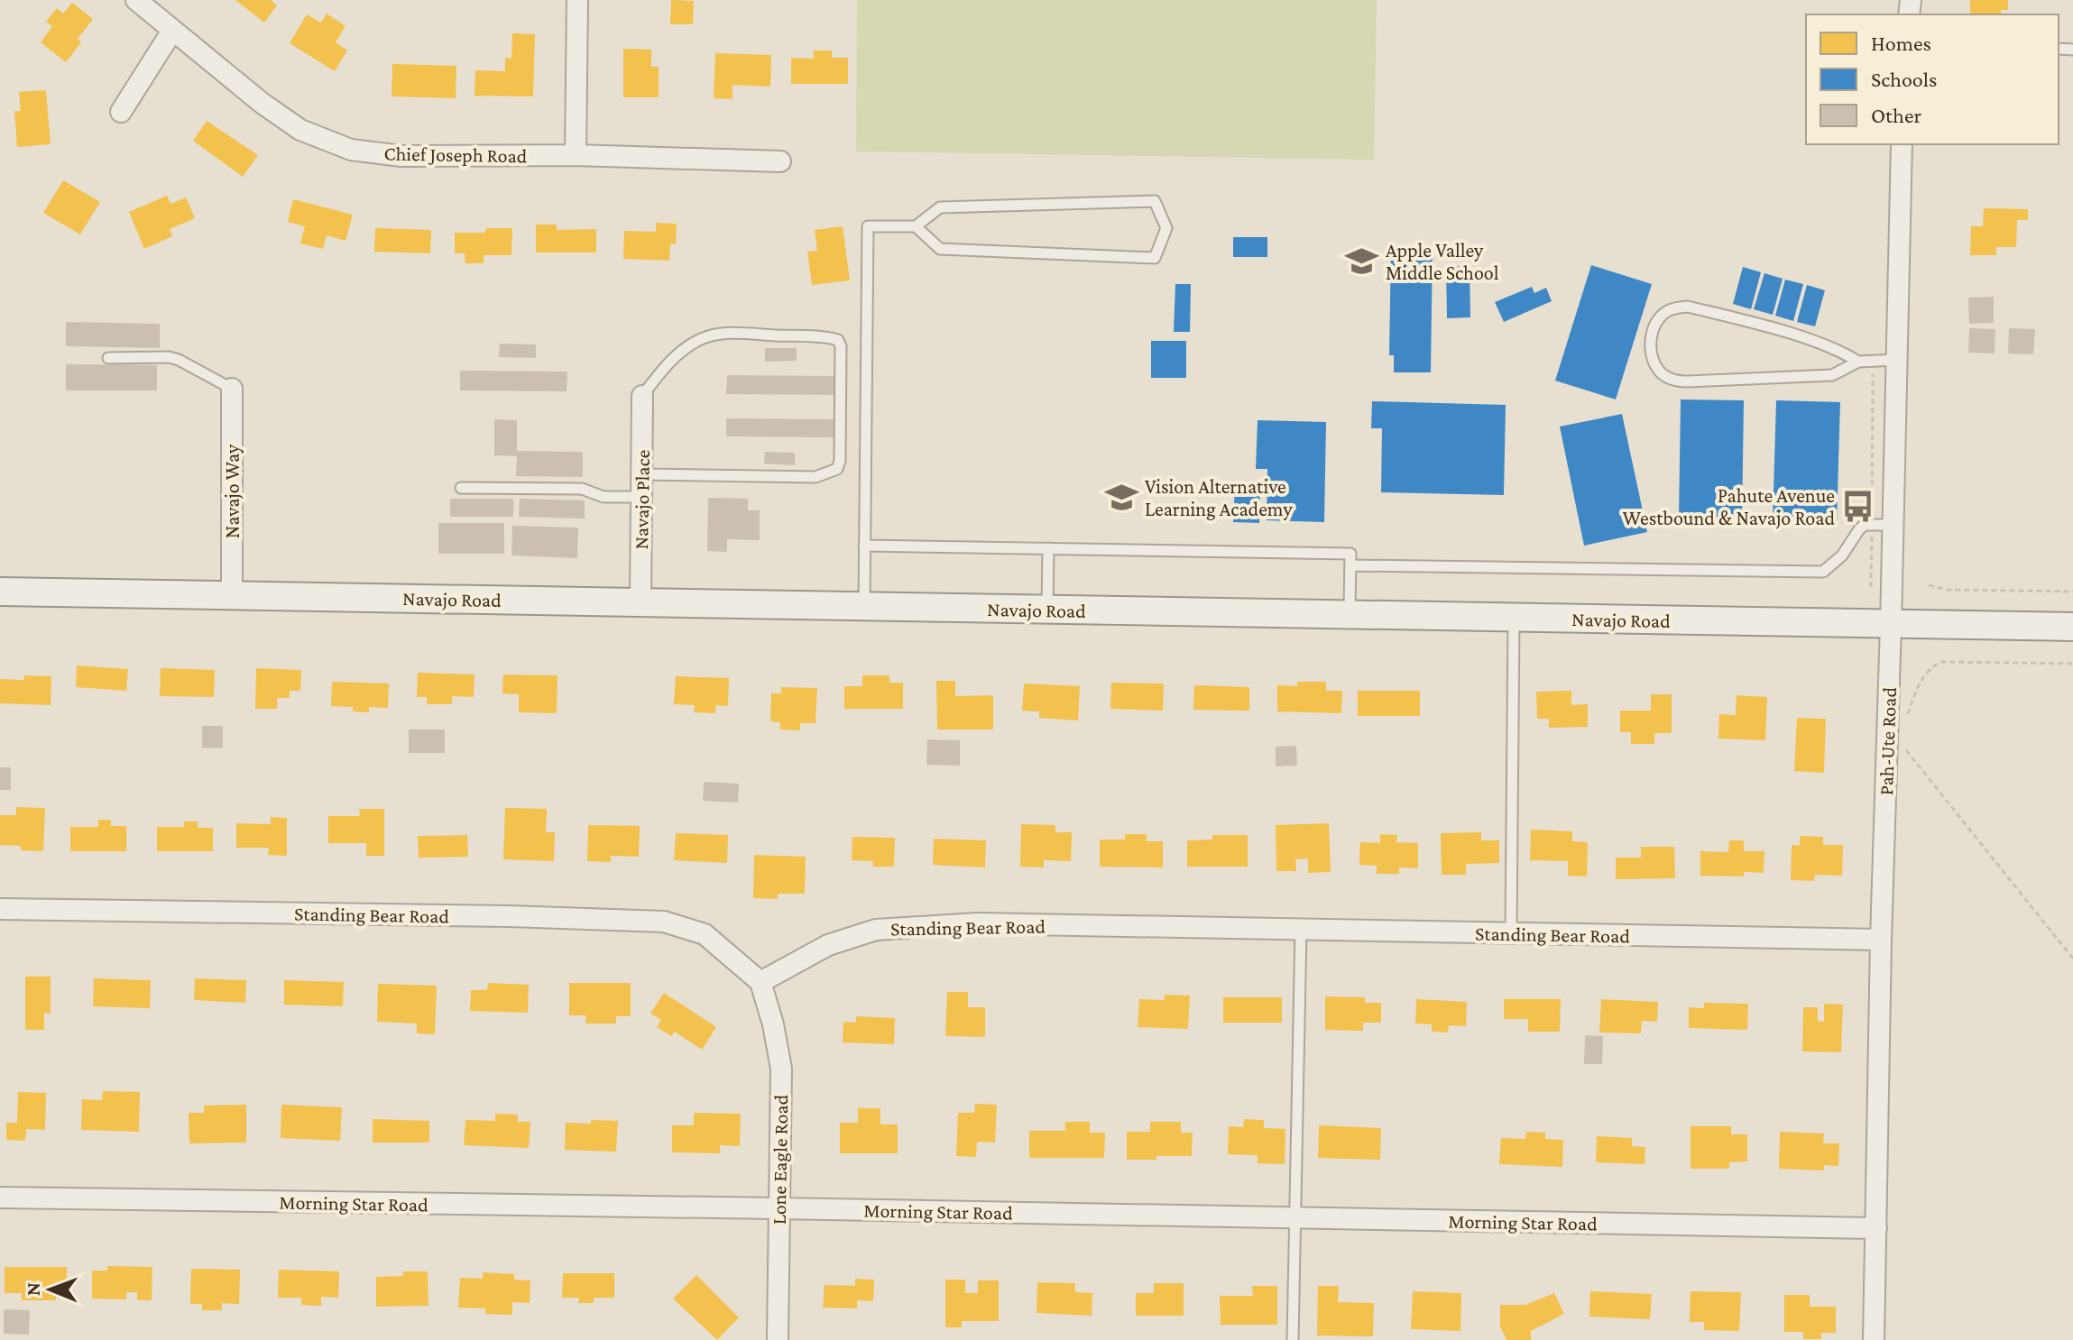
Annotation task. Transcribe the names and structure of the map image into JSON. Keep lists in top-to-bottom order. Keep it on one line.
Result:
{"streets":{"main road":["Navajo Road"],"street":["Chief Joseph Road","Navajo Way","Navajo Place","Pah-Ute Road","Standing Bear Road","Lone Eagle Road","Morning Star Road"]},"crossings":[["Navajo Way","Navajo Road"],["Navajo Place","Navajo Road"],["Navajo Road","Pah-Ute Road"],["Pah-Ute Road","Standing Bear Road"],["Pah-Ute Road","Morning Star Road"],["Standing Bear Road","Lone Eagle Road"],["Lone Eagle Road","Morning Star Road"]],"places":{"school or university":["Apple Valley Middle School","Vision Alternative Learning Academy"],"bus stop":["Pahute Avenue Westbound & Navajo Road"]},"legend":["Homes","Schools","Other"],"north":"left"}
